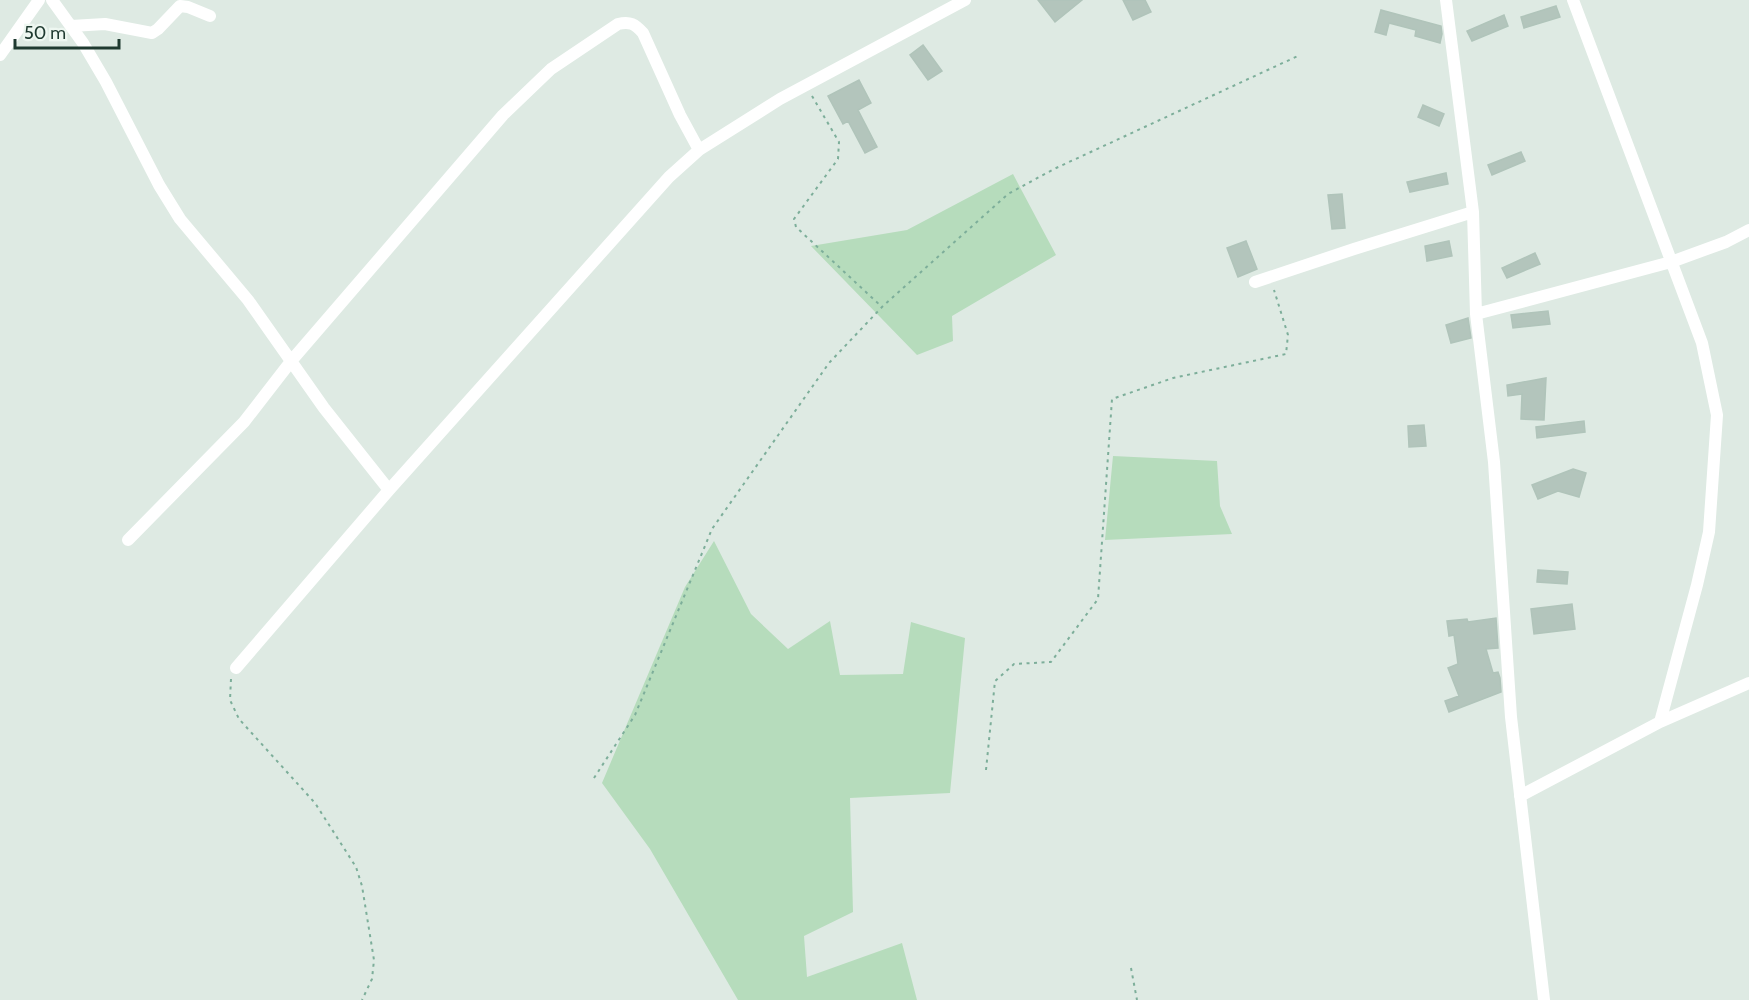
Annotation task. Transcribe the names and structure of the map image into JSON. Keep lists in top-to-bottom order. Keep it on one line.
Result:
{"scale_bar":"50 m"}
